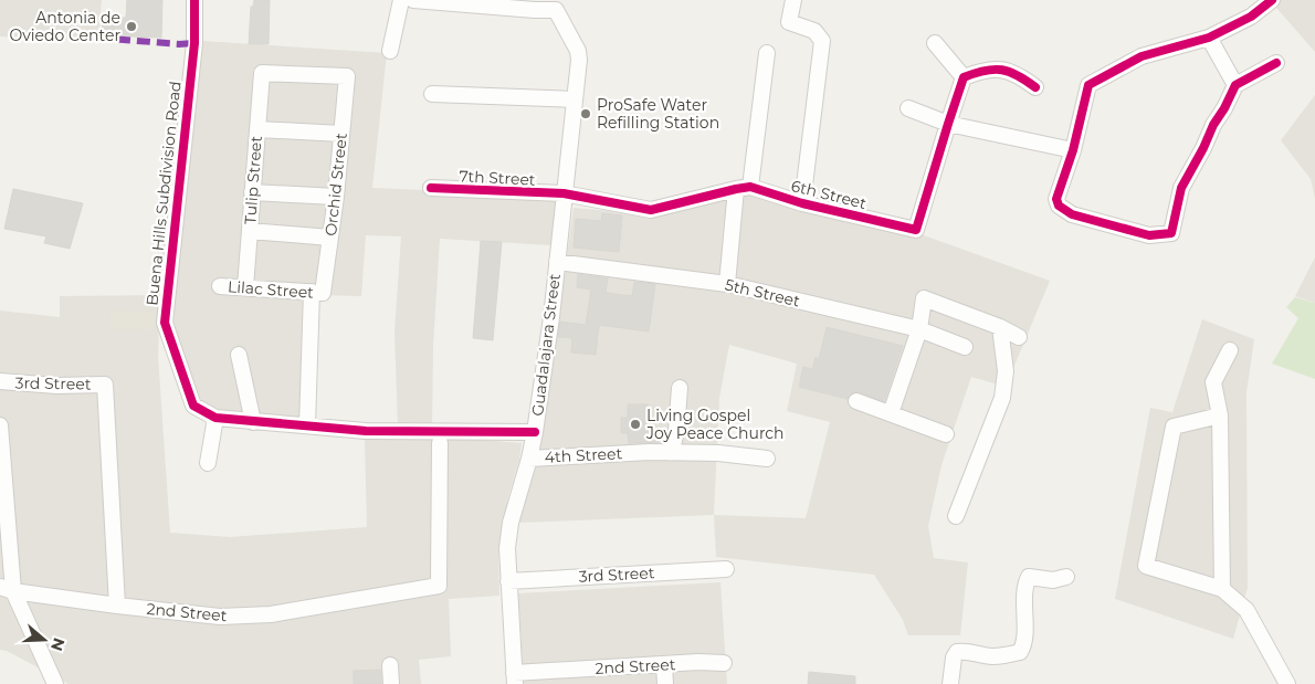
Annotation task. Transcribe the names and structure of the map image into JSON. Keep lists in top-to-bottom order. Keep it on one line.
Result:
{"streets":{"street":["7th Street","Tulip Street","Orchid Street","Buena Hills Subdivision Road","6th Street","Lilac Street","5th Street","Guadalajara Street","3rd Street","4th Street","2nd Street"]},"crossings":[["7th Street","Guadalajara Street"],["Tulip Street","Orchid Street"],["Tulip Street","Lilac Street"],["Orchid Street","Buena Hills Subdivision Road"],["Orchid Street","Lilac Street"],["Buena Hills Subdivision Road","Guadalajara Street"],["5th Street","Guadalajara Street"],["Guadalajara Street","3rd Street"],["Guadalajara Street","4th Street"],["Guadalajara Street","2nd Street"],["3rd Street","2nd Street"]],"places":["Antonia de Oviedo Center","ProSafe Water Refilling Station","Living Gospel Joy Peace Church"],"north":"right"}
